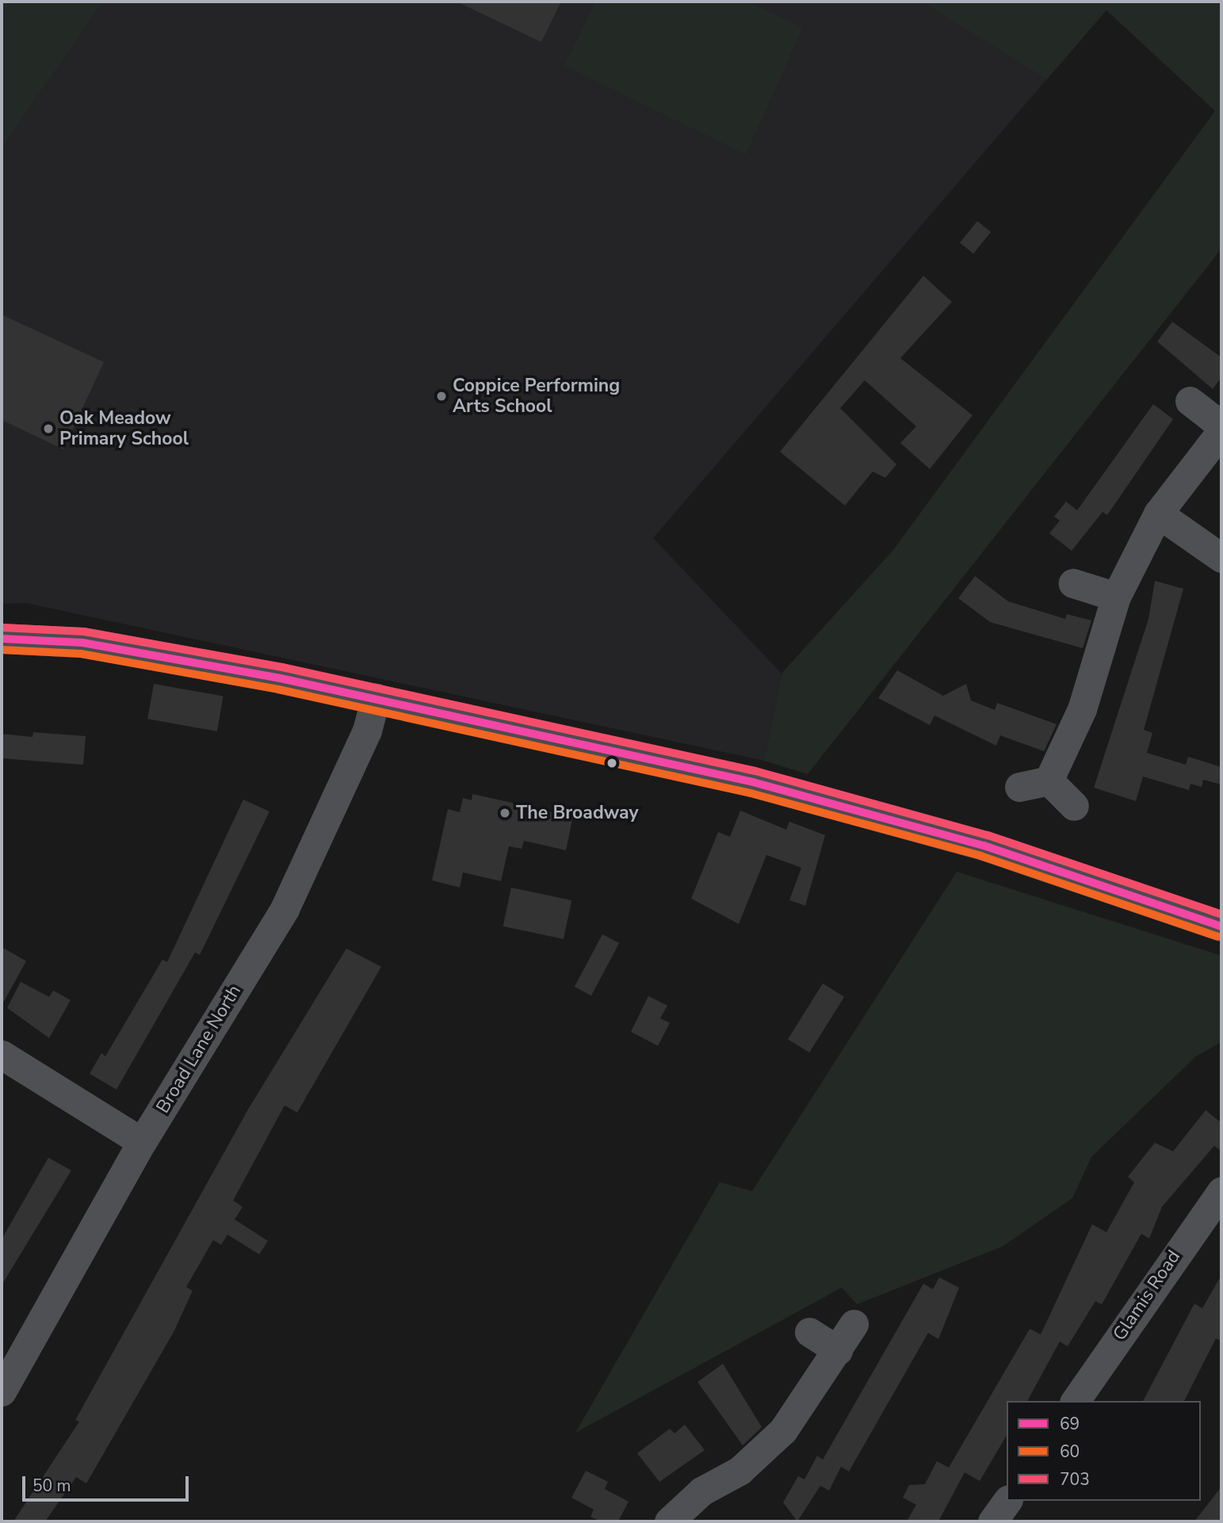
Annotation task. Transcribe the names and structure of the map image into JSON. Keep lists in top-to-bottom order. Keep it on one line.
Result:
{"streets":{"street":["Broad Lane North","Glamis Road"]},"places":["Coppice Performing Arts School","Oak Meadow Primary School","The Broadway"],"lines":["transit line 703","transit line 69","transit line 60"],"legend":["69","60","703"],"scale_bar":"50 m"}
